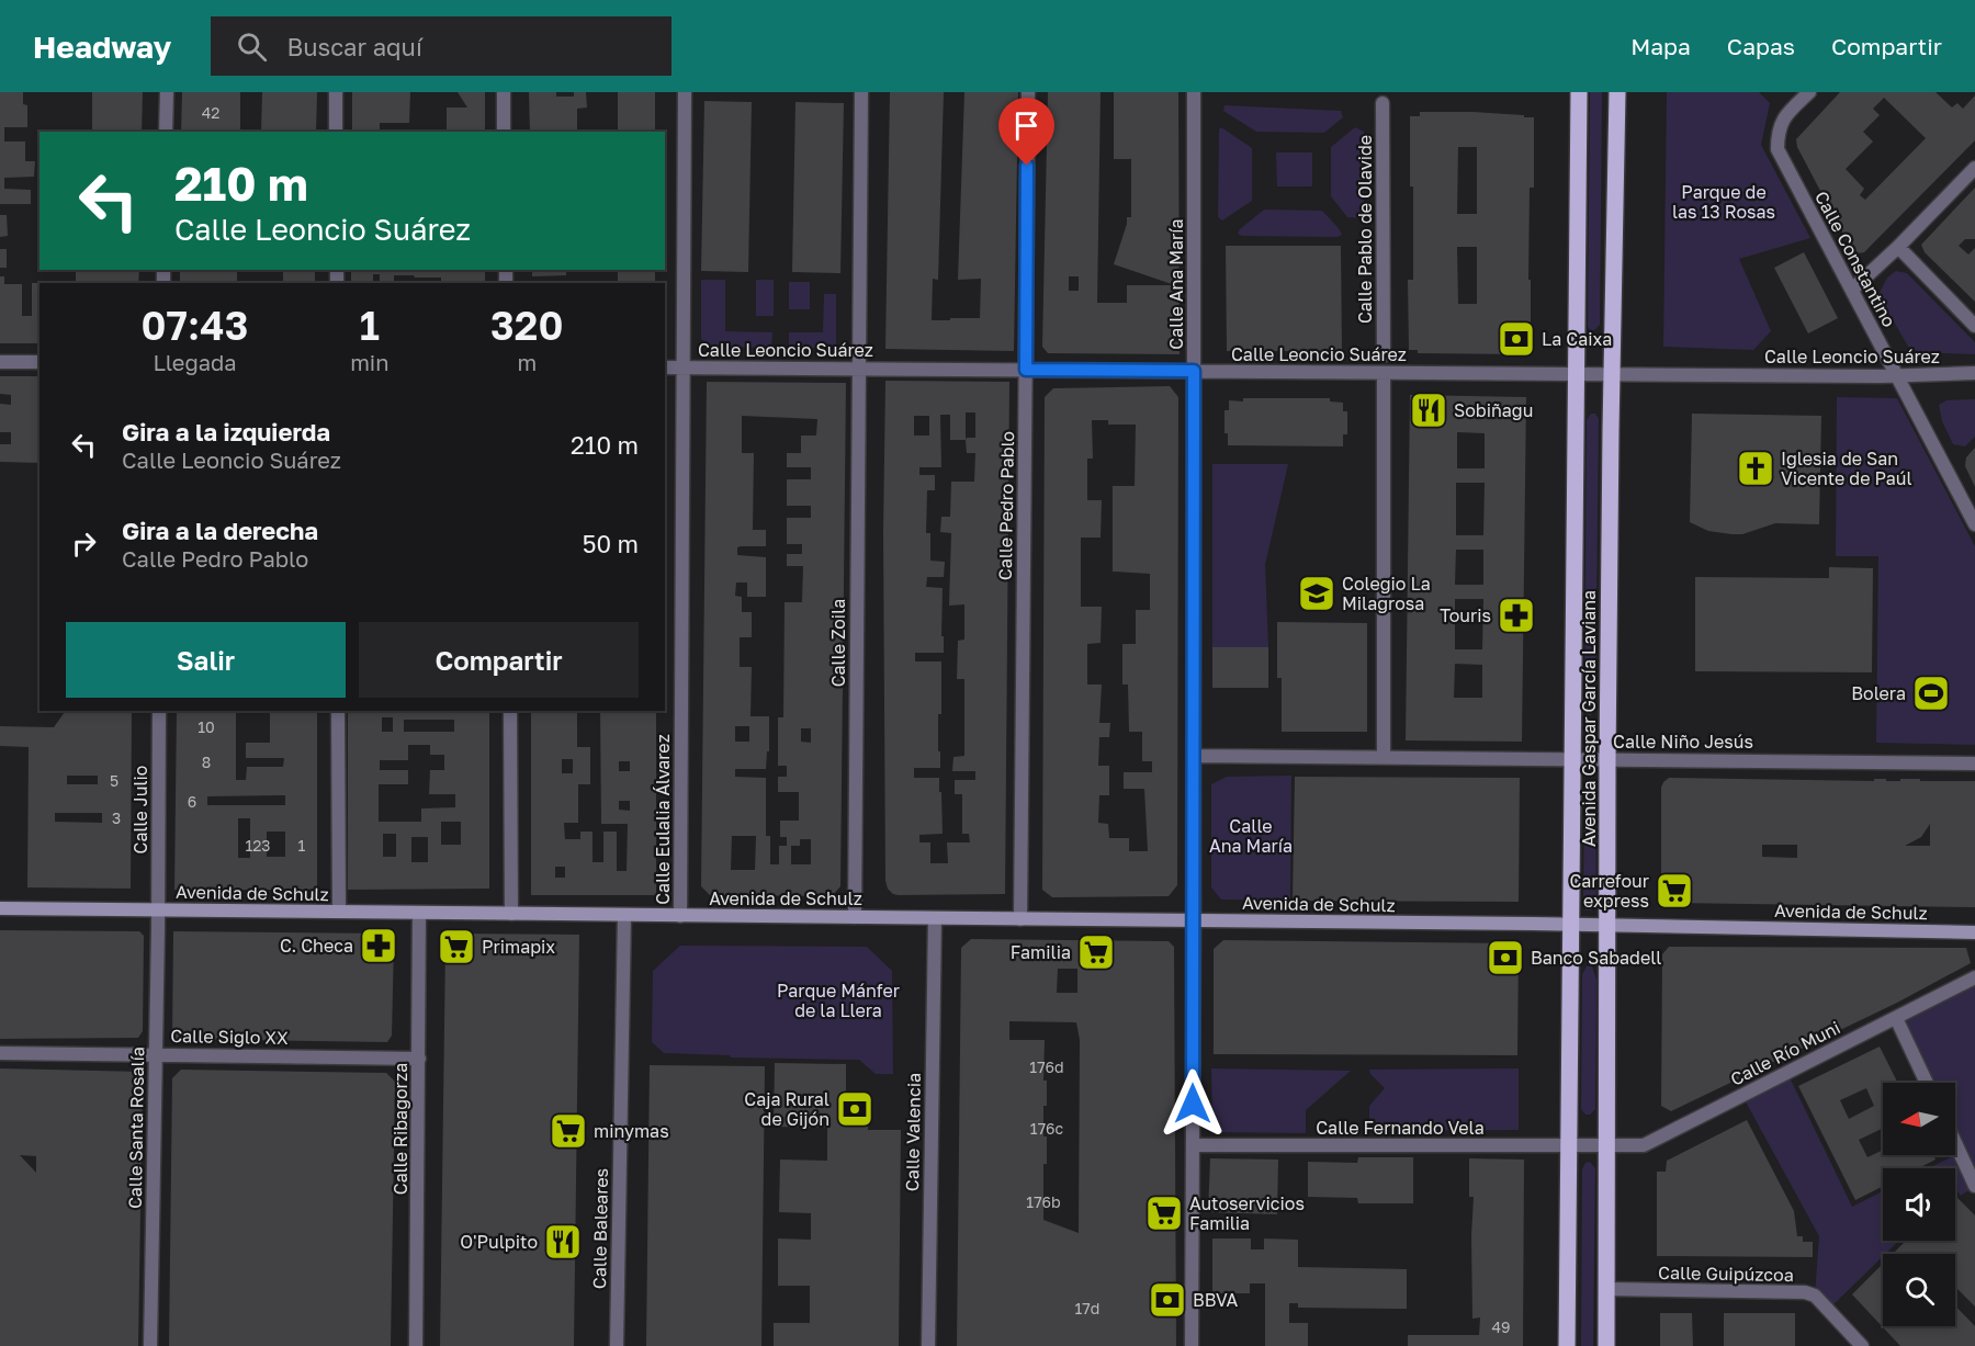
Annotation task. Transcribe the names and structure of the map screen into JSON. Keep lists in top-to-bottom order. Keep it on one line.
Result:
{"streets":{"main road":["Avenida Gaspar García Laviana"],"street":["Calle Pablo de Olavide","Calle Constantino","Calle Ana María","Calle Leoncio Suárez","Calle Pedro Pablo","Calle Zoila","Calle Niño Jesús","Calle Julio","Calle Eulalia Álvarez","Avenida de Schulz","Calle Siglo XX","Calle Río Muni","Calle Santa Rosalía","Calle Fernando Vela","Calle Ribagorza","Calle Valencia","Calle Baleares","Calle Guipúzcoa"]},"crossings":[["Calle Constantino","Calle Leoncio Suárez"],["Calle Ana María","Calle Leoncio Suárez"],["Calle Ana María","Calle Niño Jesús"],["Calle Ana María","Avenida de Schulz"],["Calle Ana María","Calle Fernando Vela"],["Calle Leoncio Suárez","Calle Pedro Pablo"],["Calle Leoncio Suárez","Calle Zoila"],["Calle Leoncio Suárez","Avenida Gaspar García Laviana"],["Calle Leoncio Suárez","Calle Eulalia Álvarez"],["Calle Pedro Pablo","Avenida de Schulz"],["Calle Zoila","Avenida de Schulz"],["Avenida Gaspar García Laviana","Calle Niño Jesús"],["Avenida Gaspar García Laviana","Avenida de Schulz"],["Avenida Gaspar García Laviana","Calle Río Muni"],["Avenida Gaspar García Laviana","Calle Fernando Vela"],["Avenida Gaspar García Laviana","Calle Guipúzcoa"],["Calle Julio","Avenida de Schulz"],["Calle Julio","Calle Santa Rosalía"],["Calle Eulalia Álvarez","Avenida de Schulz"],["Avenida de Schulz","Calle Santa Rosalía"],["Avenida de Schulz","Calle Ribagorza"],["Avenida de Schulz","Calle Valencia"],["Avenida de Schulz","Calle Baleares"],["Calle Siglo XX","Calle Santa Rosalía"],["Calle Siglo XX","Calle Ribagorza"],["Calle Río Muni","Calle Fernando Vela"]],"parks":["Parque de las 13 Rosas","Calle Ana María","Parque Mánfer de la Llera"],"places":{"bank":["La Caixa","Banco Sabadell","Caja Rural de Gijón","BBVA"],"restaurant":["Sobiñagu","O'Pulpito"],"church":["Iglesia de San Vicente de Paúl"],"school or university":["Colegio La Milagrosa"],"pharmacy":["Touris","C. Checa"],"sports":["Bolera"],"supermarket":["Carrefour express","Primapix","Familia","minymas","Autoservicios Familia"]},"house_numbers":["42","10","8","5","6","3","123","1","176d","176c","176b","17d","49"],"north":"left","page":{"header":"Headway","search":"Buscar aquí","nav":["Mapa","Capas","Compartir"],"turn":["210 m","Calle Leoncio Suárez"],"eta":["07:43","Llegada","1","min","320","m"],"list":[{"name":"Gira a la izquierda","note":"Calle Leoncio Suárez","value":"210 m"},{"name":"Gira a la derecha","note":"Calle Pedro Pablo","value":"50 m"}],"buttons":["Salir","Compartir"]}}
